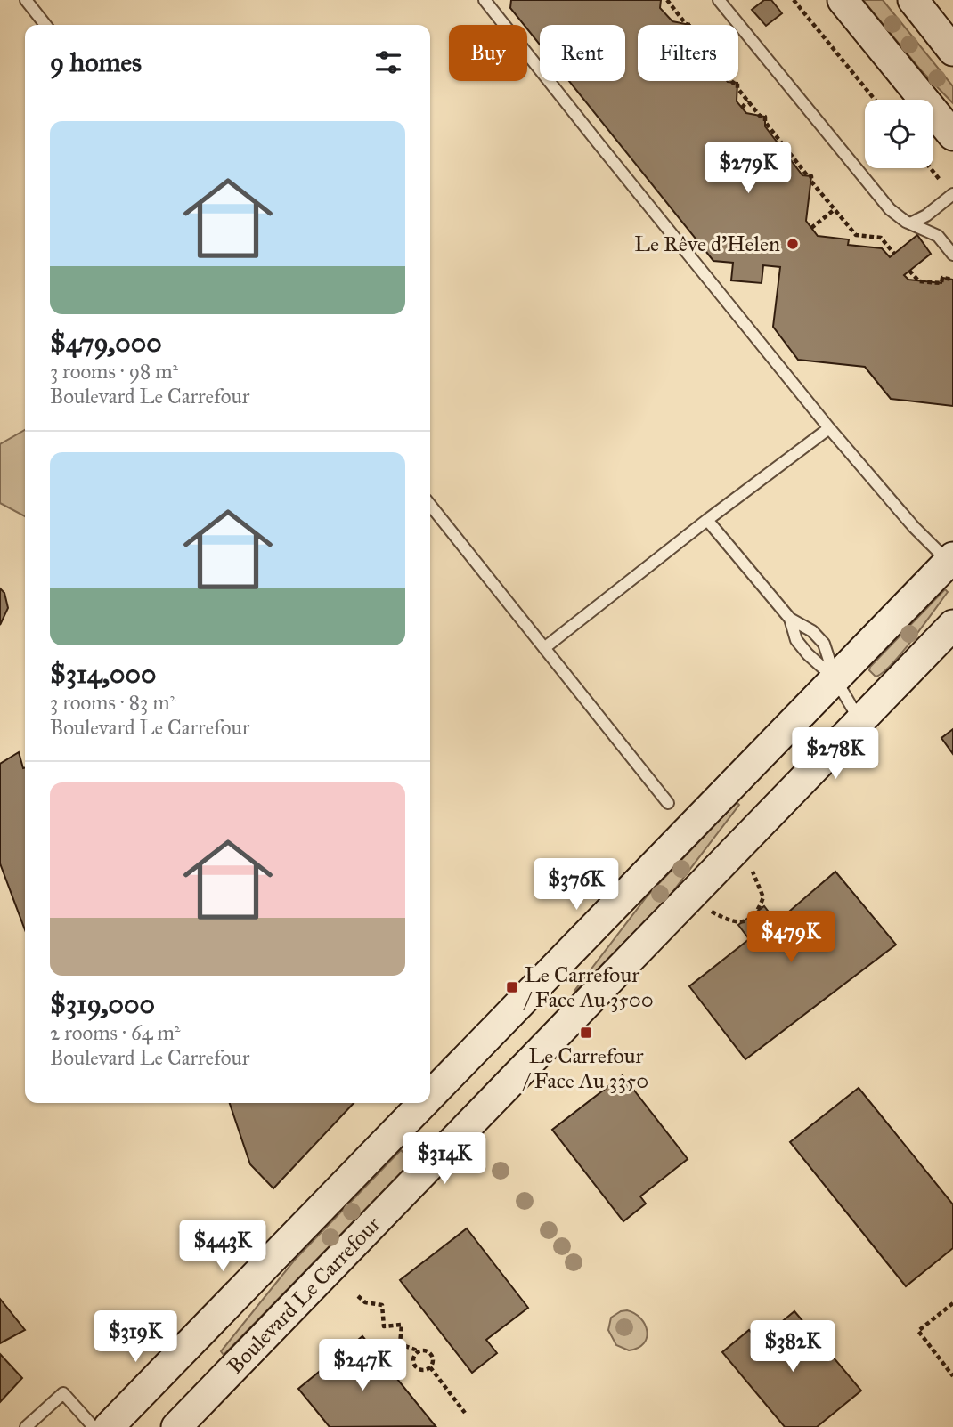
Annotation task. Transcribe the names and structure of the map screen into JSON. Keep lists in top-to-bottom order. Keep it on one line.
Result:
{"streets":{"street":["Boulevard Le Carrefour"]},"places":{"other":["Le Rêve d'Helen"],"transit":["Le Carrefour / Face Au 3500","Le Carrefour / Face Au 3350"]},"page":{"chip":["Buy","Rent","Filters"],"heading":"9 homes","list":[{"name":"$479,000","note":"3 rooms · 98 m² · Boulevard Le Carrefour"},{"name":"$314,000","note":"3 rooms · 83 m² · Boulevard Le Carrefour"},{"name":"$319,000","note":"2 rooms · 64 m² · Boulevard Le Carrefour"}],"price":["$279K","$278K","$376K","$479K","$314K","$443K","$319K","$382K","$247K"]}}
